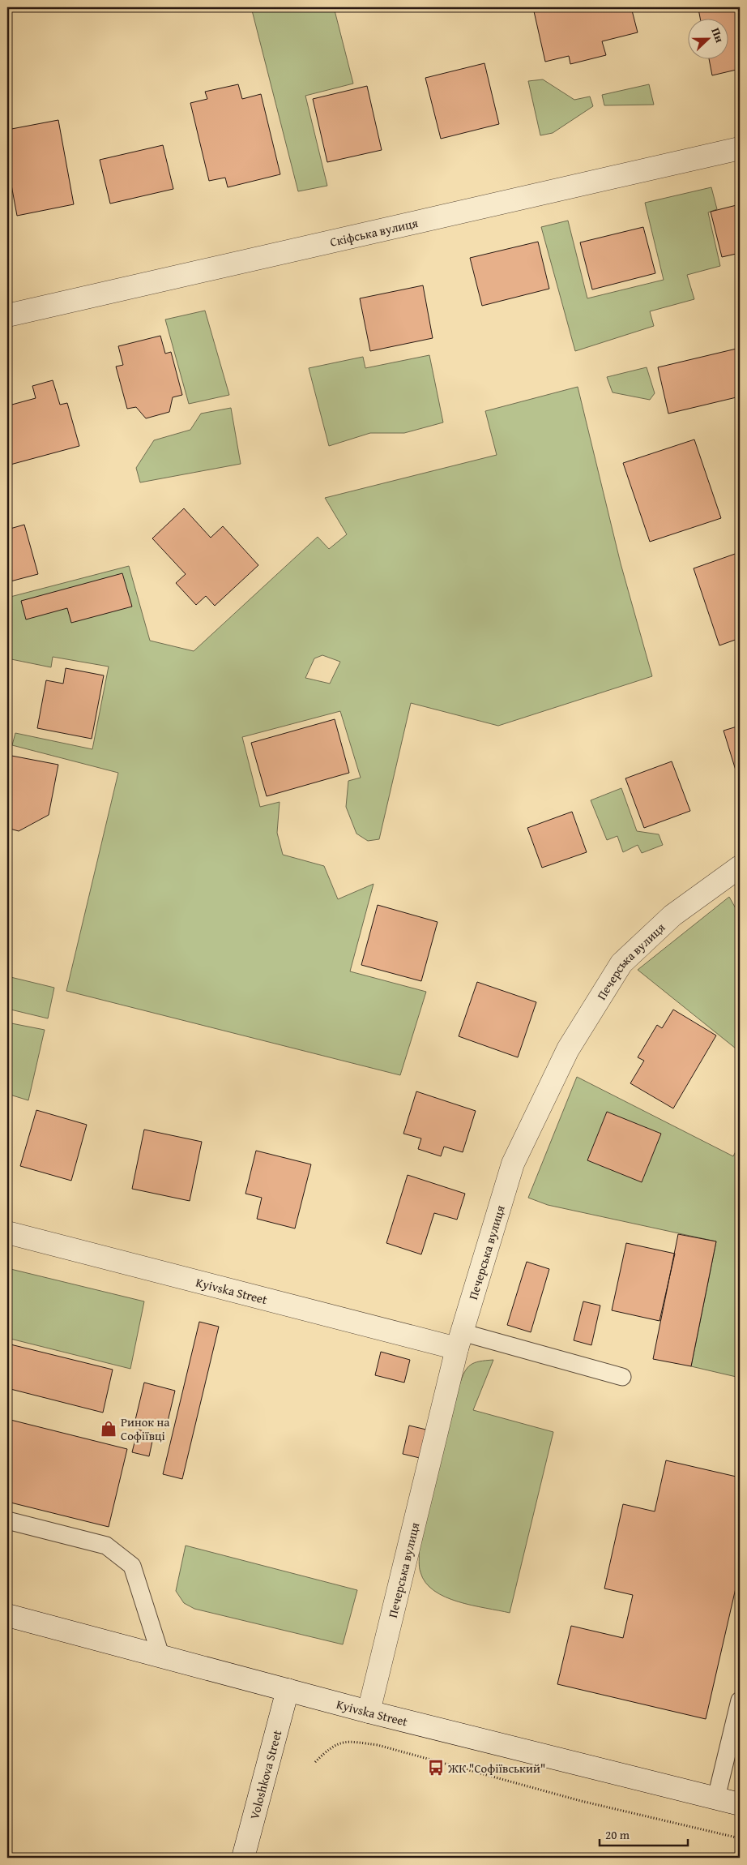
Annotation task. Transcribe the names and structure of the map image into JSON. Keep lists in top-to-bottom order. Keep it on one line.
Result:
{"streets":{"street":["Скіфська вулиця","Печерська вулиця","Kyivska Street","Voloshkova Street"]},"crossings":[["Печерська вулиця","Kyivska Street"],["Kyivska Street","Voloshkova Street"]],"places":{"shop":["Ринок на Софіївці"],"bus stop":["ЖК \"Софіївський\""]},"scale_bar":"20 m","north":"right"}
